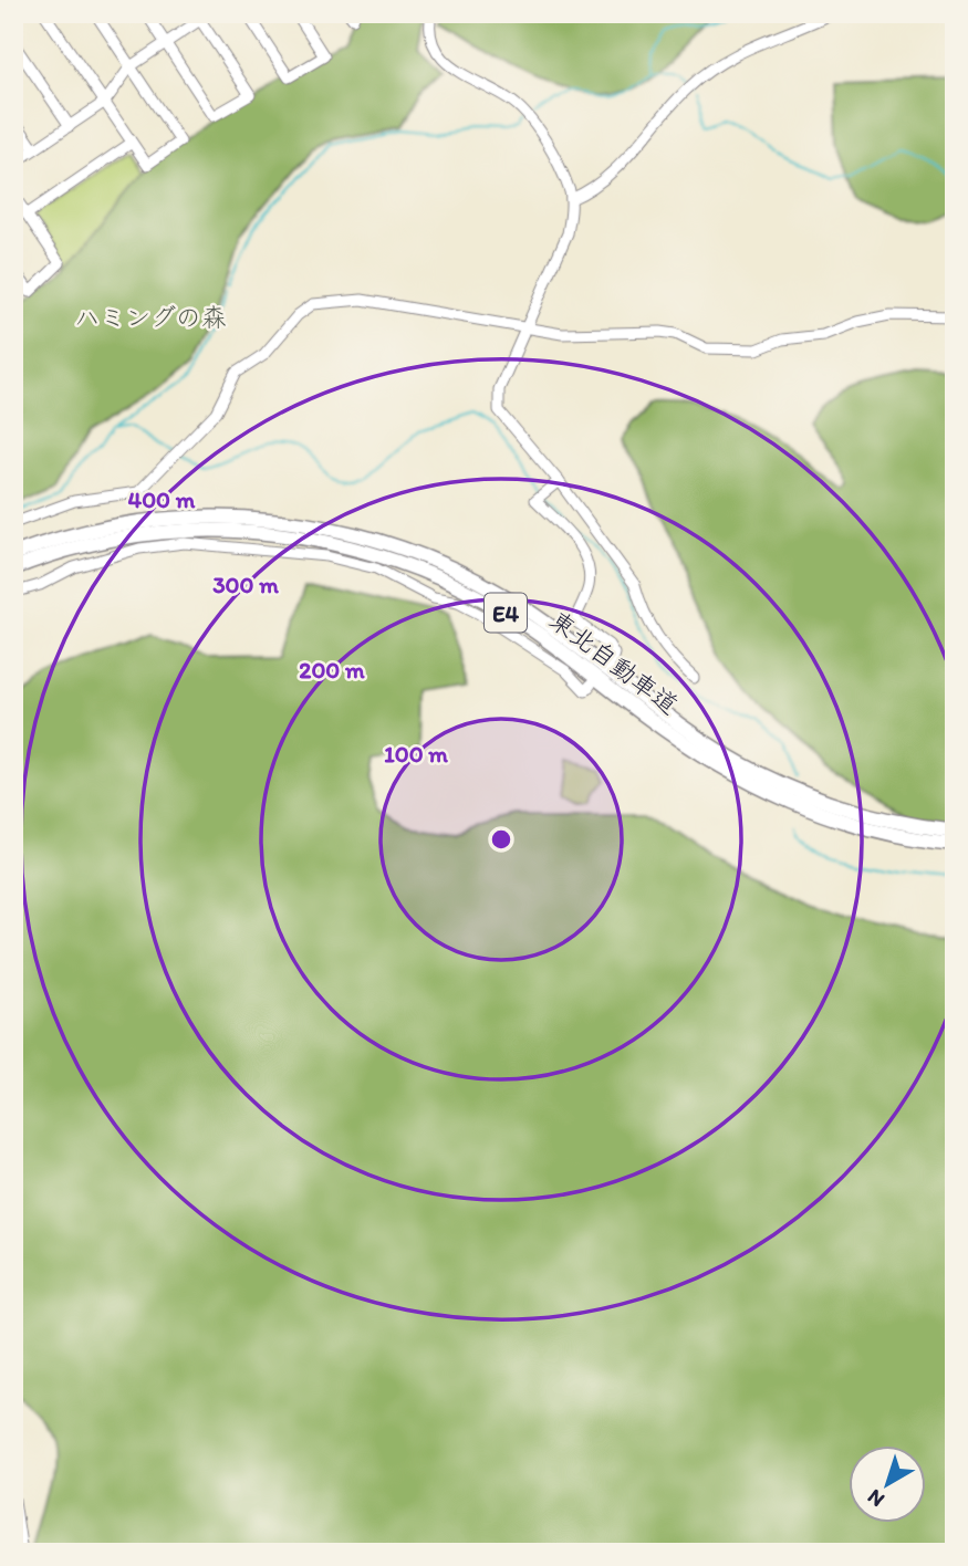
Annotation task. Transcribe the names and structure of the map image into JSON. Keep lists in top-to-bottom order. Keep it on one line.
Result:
{"streets":{"highway":["E4","東北自動車道"]},"parks":["ハミングの森"],"north":"bottom left","rings":["400 m","300 m","200 m","100 m"]}
